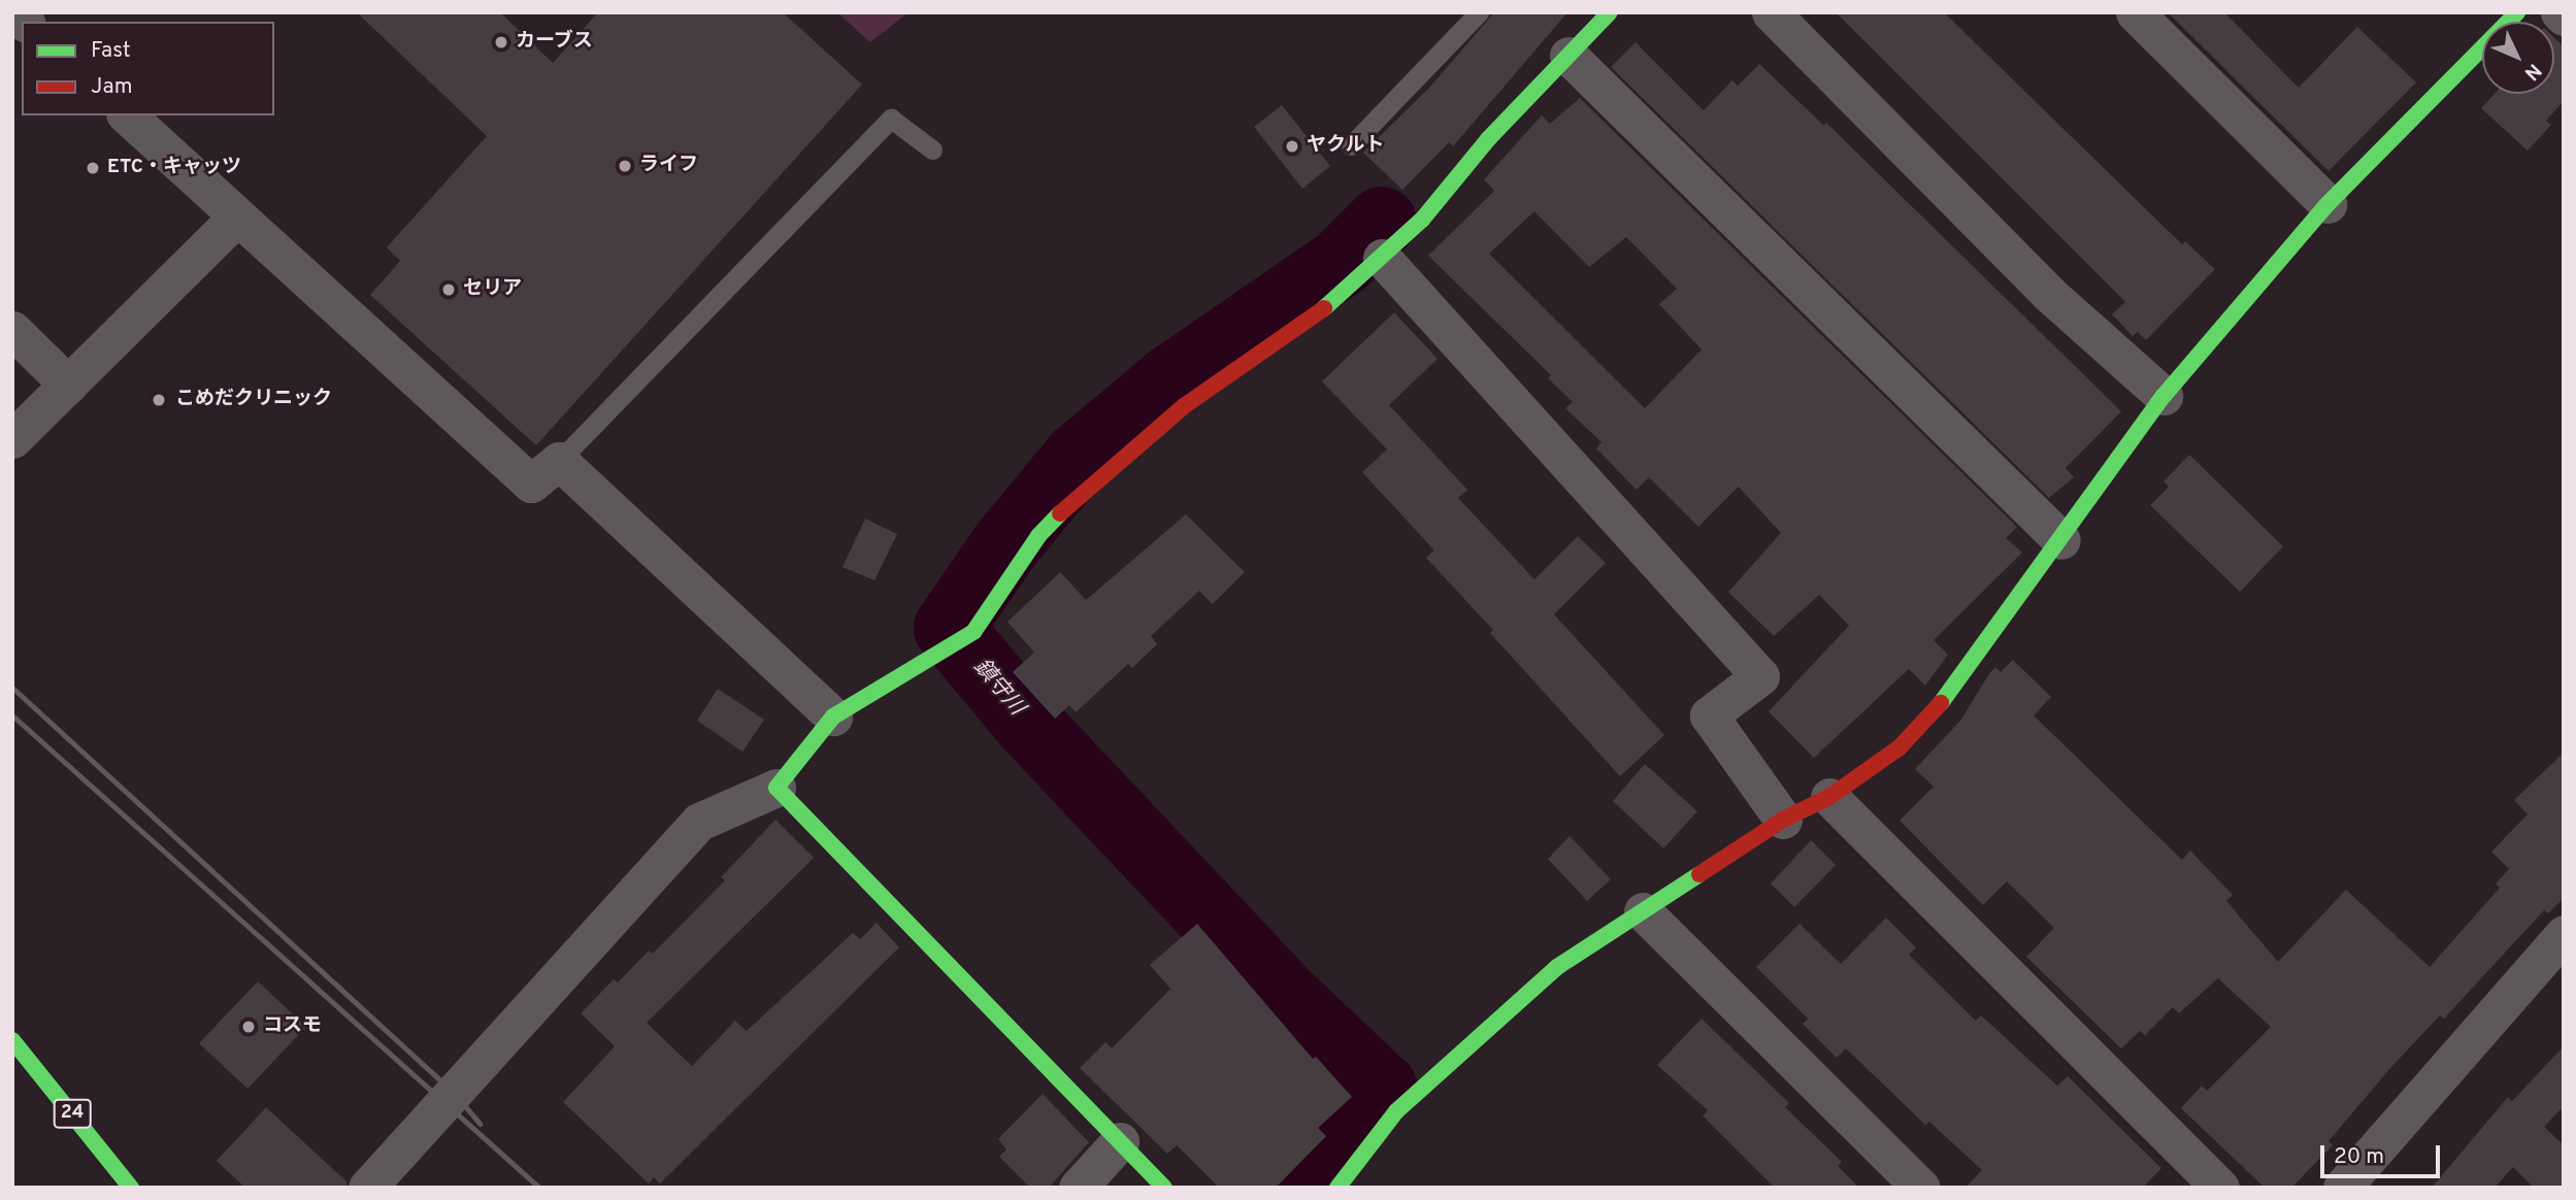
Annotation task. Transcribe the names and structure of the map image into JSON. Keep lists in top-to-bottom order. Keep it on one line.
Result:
{"streets":{"main road":["24"]},"water":["鎮守川"],"places":["カーブス","ヤクルト","ライフ","ETC・キャッツ","セリア","こめだクリニック","コスモ"],"legend":["Fast","Jam"],"scale_bar":"20 m","north":"bottom right"}
